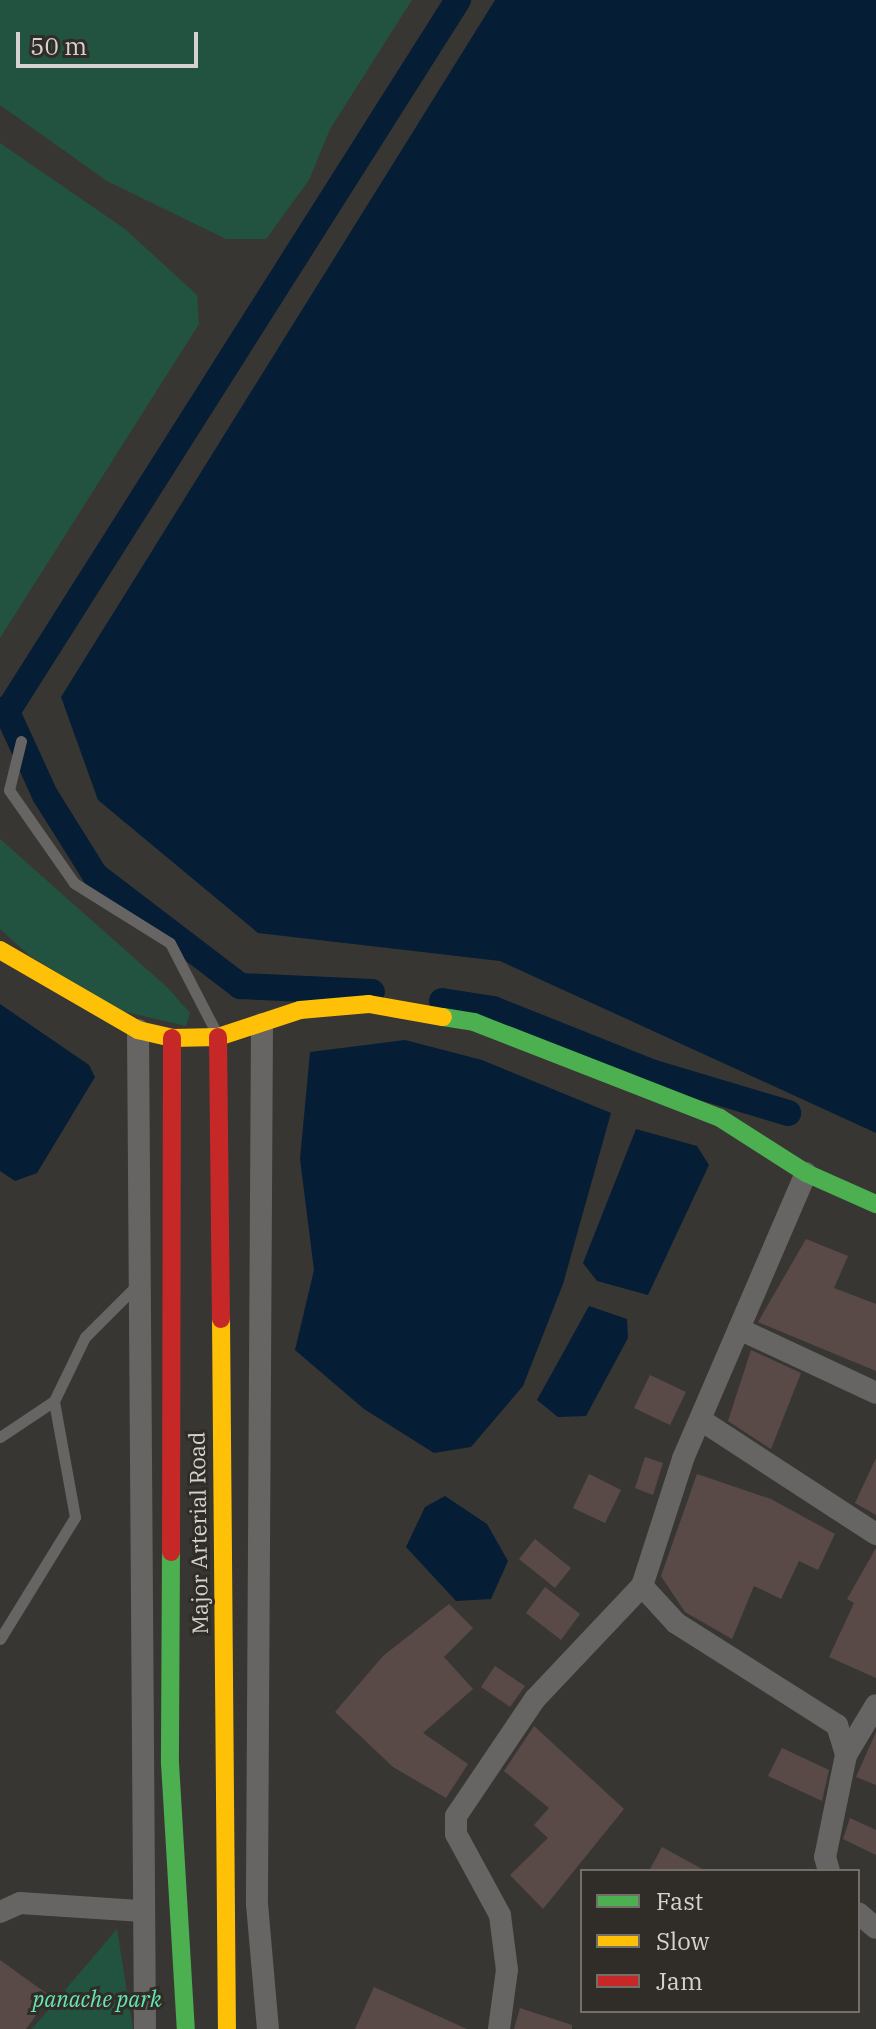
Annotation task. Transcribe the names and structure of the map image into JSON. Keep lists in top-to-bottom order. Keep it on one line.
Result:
{"streets":{"street":["Major Arterial Road"]},"parks":["panache park"],"legend":["Fast","Slow","Jam"],"scale_bar":"50 m"}
